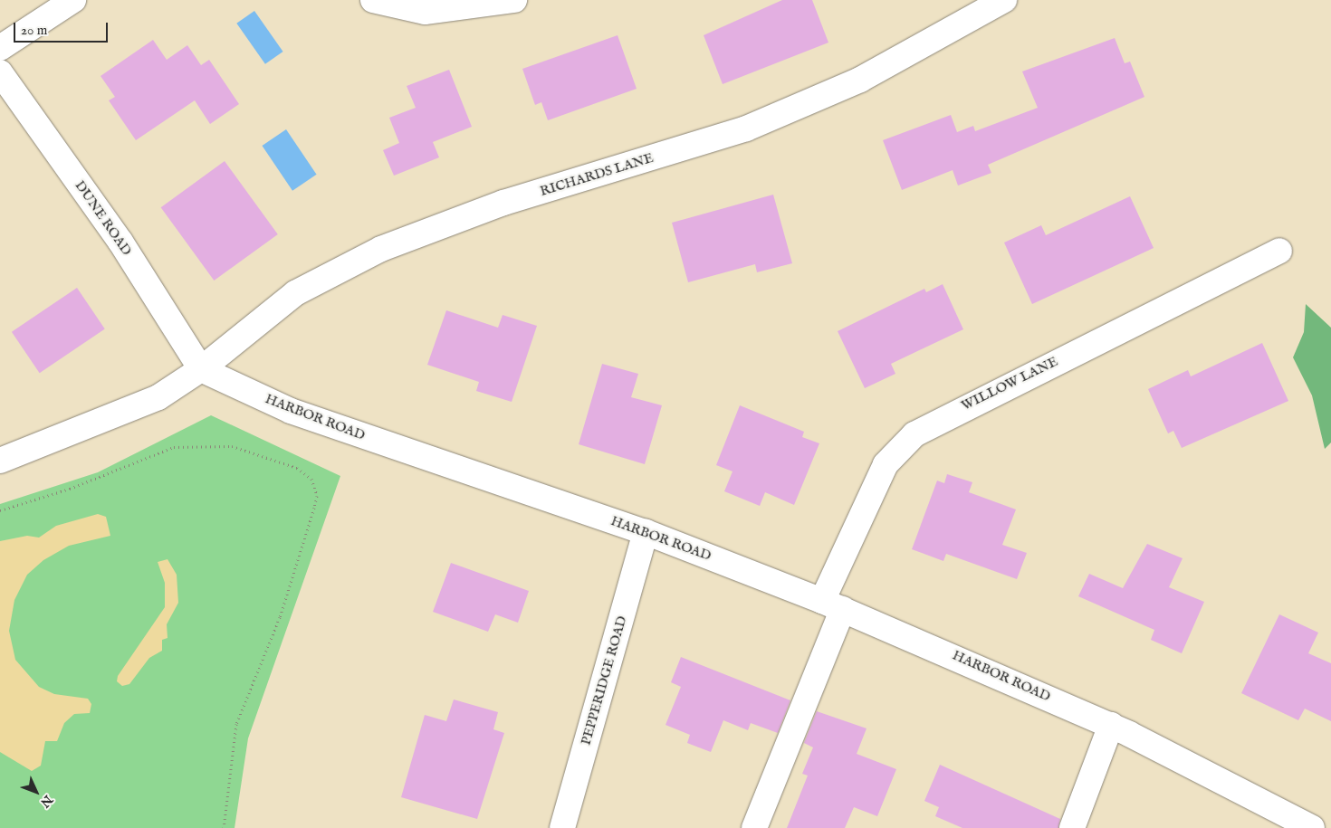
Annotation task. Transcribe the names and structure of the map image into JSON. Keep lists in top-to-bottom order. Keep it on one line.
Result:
{"streets":{"street":["RICHARDS LANE","DUNE ROAD","WILLOW LANE","HARBOR ROAD","PEPPERIDGE ROAD"]},"crossings":[["RICHARDS LANE","DUNE ROAD"],["RICHARDS LANE","HARBOR ROAD"],["DUNE ROAD","HARBOR ROAD"],["WILLOW LANE","HARBOR ROAD"],["HARBOR ROAD","PEPPERIDGE ROAD"]],"scale_bar":"20 m","north":"bottom right"}
